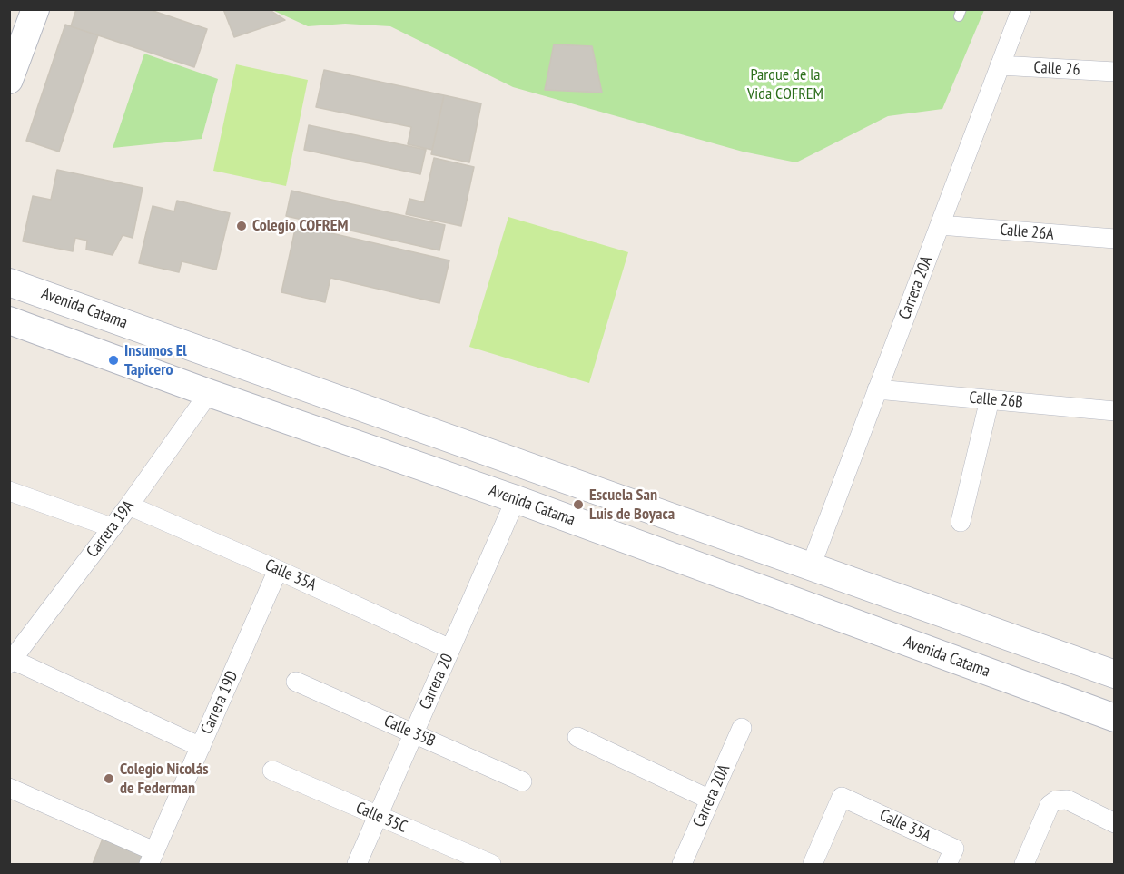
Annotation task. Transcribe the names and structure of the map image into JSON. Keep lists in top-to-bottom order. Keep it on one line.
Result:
{"streets":{"main road":["Avenida Catama"],"street":["Calle 26","Calle 26A","Carrera 20A","Calle 26B","Carrera 19A","Calle 35A","Carrera 20","Carrera 19D","Calle 35B","Calle 35C"]},"crossings":[["Calle 26","Carrera 20A"],["Calle 26A","Carrera 20A"],["Carrera 20A","Avenida Catama"],["Carrera 20A","Calle 26B"],["Avenida Catama","Carrera 19A"],["Avenida Catama","Carrera 20"],["Carrera 19A","Calle 35A"],["Calle 35A","Carrera 20"],["Calle 35A","Carrera 19D"],["Carrera 20","Calle 35B"],["Carrera 20","Calle 35C"]],"parks":["Parque de la Vida COFREM"],"places":["Colegio COFREM","Insumos El Tapicero","Escuela San Luis de Boyaca","Colegio Nicolás de Federman"]}
